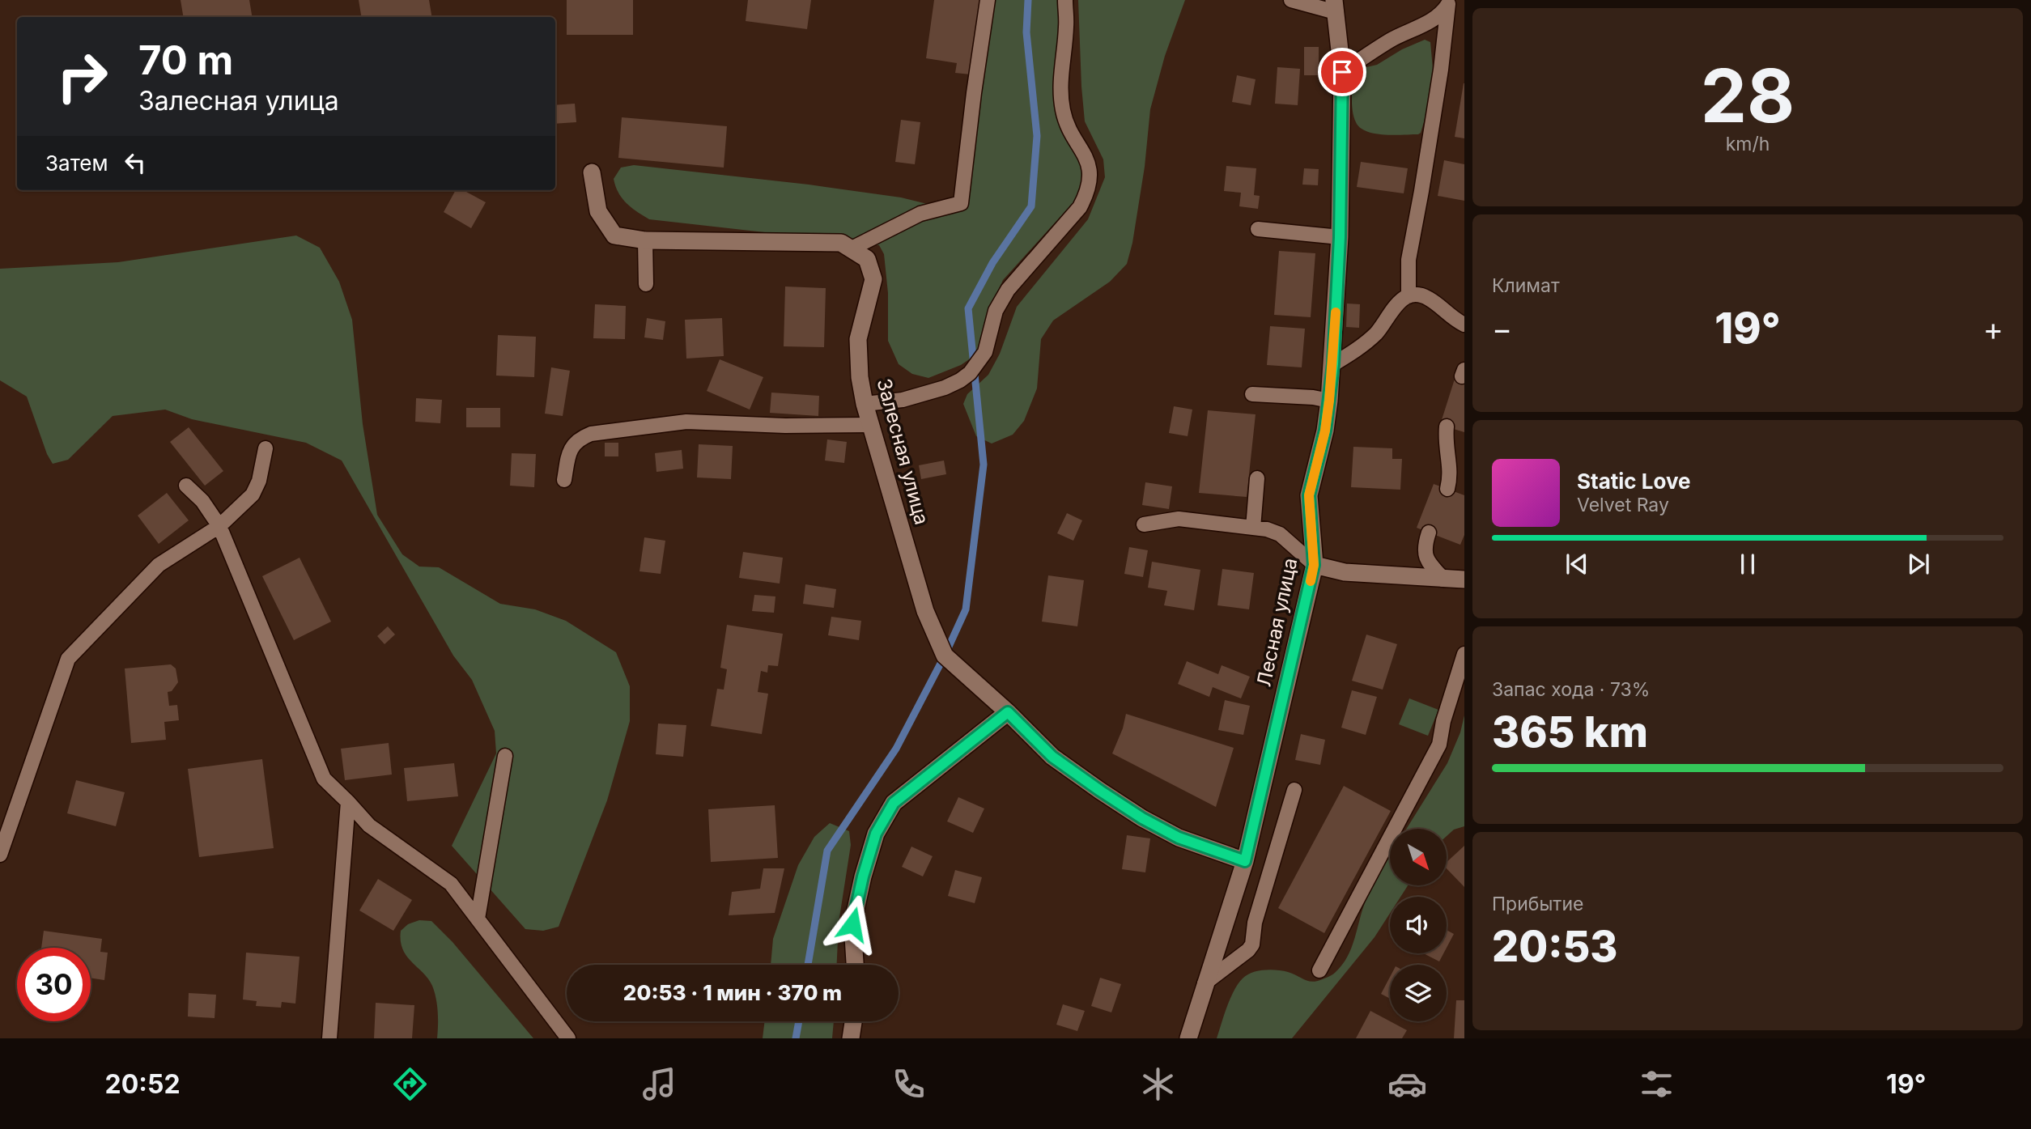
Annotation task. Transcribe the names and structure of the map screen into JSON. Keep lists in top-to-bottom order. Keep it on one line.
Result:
{"streets":{"street":["Залесная улица","Лесная улица"]},"crossings":[["Залесная улица","Лесная улица"]],"north":"bottom right","page":{"tile":[["28","km/h"],"Климат",["Запас хода · 73%","365 km"],["Прибытие","20:53"]],"turn":["70 m","Залесная улица"],"then":"Затем","heat":["−","19°","+"],"song":["Static Love","Velvet Ray"],"limit":"30","trip":"20:53 · 1 мин · 370 m","tabs":["20:52","19°"]}}
